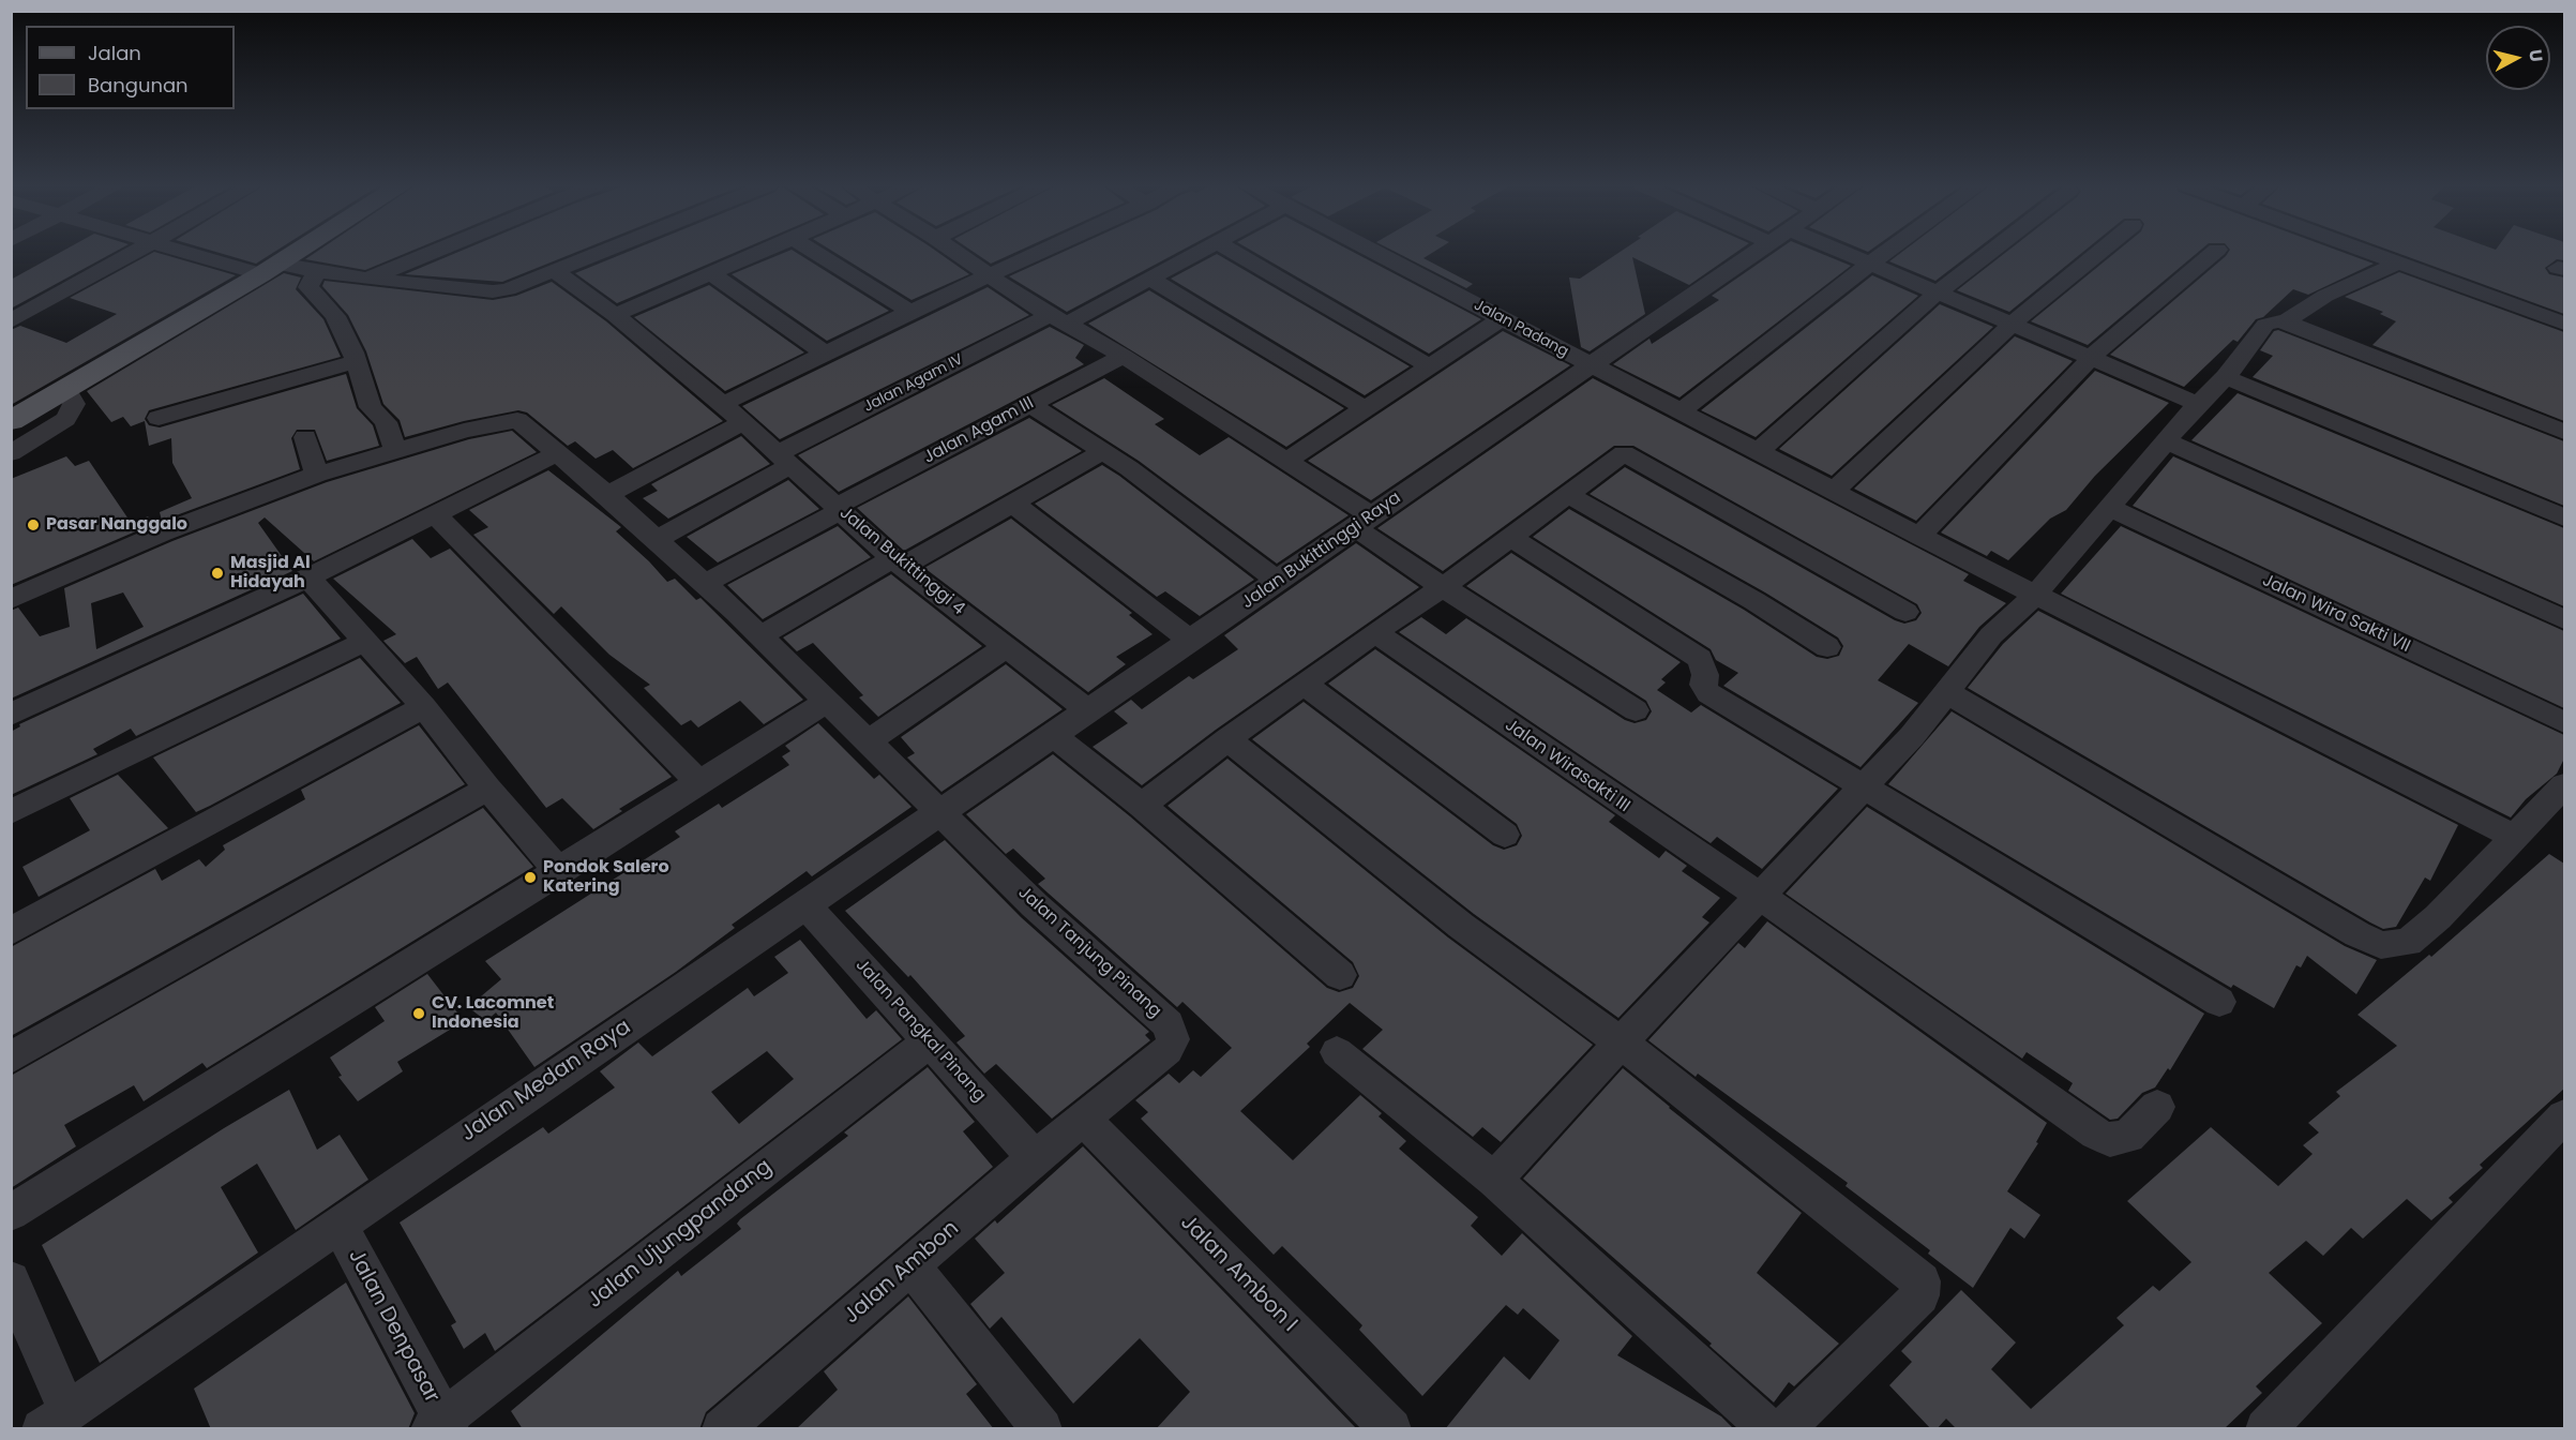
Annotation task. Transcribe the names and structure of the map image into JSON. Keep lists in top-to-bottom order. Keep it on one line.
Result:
{"streets":{"street":["Jalan Padang","Jalan Agam IV","Jalan Agam III","Jalan Bukittinggi Raya","Jalan Bukittinggi 4","Jalan Wira Sakti VII","Jalan Wirasakti III","Jalan Tanjung Pinang","Jalan Pangkal Pinang","Jalan Medan Raya","Jalan Ujungpandang","Jalan Ambon","Jalan Ambon I","Jalan Denpasar"]},"crossings":[["Jalan Padang","Jalan Bukittinggi Raya"],["Jalan Agam IV","Jalan Bukittinggi 4"],["Jalan Agam III","Jalan Bukittinggi 4"],["Jalan Bukittinggi Raya","Jalan Bukittinggi 4"],["Jalan Bukittinggi Raya","Jalan Medan Raya"],["Jalan Tanjung Pinang","Jalan Medan Raya"],["Jalan Tanjung Pinang","Jalan Ambon"],["Jalan Tanjung Pinang","Jalan Ambon I"],["Jalan Pangkal Pinang","Jalan Medan Raya"],["Jalan Pangkal Pinang","Jalan Ujungpandang"],["Jalan Pangkal Pinang","Jalan Ambon"],["Jalan Medan Raya","Jalan Denpasar"],["Jalan Ujungpandang","Jalan Denpasar"],["Jalan Ambon","Jalan Ambon I"]],"places":["Pasar Nanggalo","Masjid Al Hidayah","Pondok Salero Katering","CV. Lacomnet Indonesia"],"legend":["Jalan","Bangunan"],"north":"right"}
